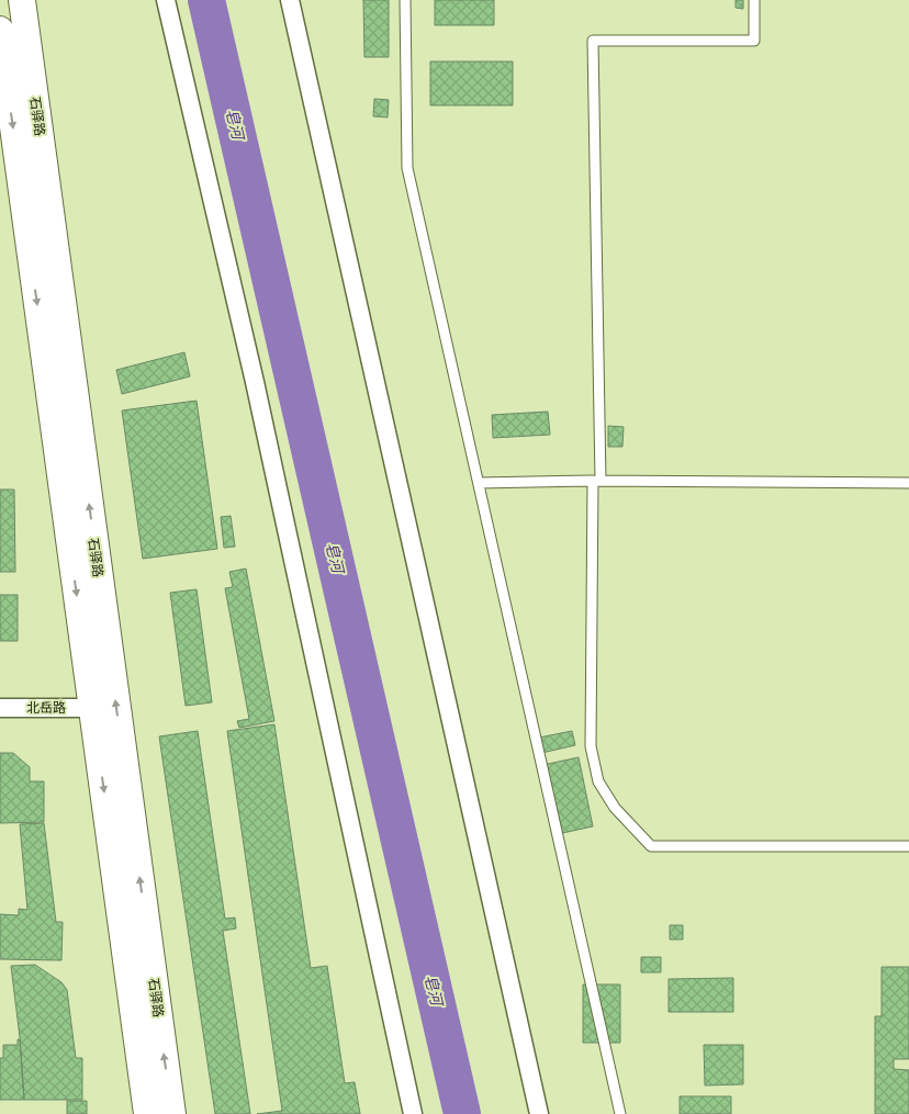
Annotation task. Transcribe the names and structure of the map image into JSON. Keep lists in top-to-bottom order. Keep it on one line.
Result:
{"streets":{"street":["石驿路","北岳路"]},"crossings":[["石驿路","北岳路"]],"water":["皂河"]}
